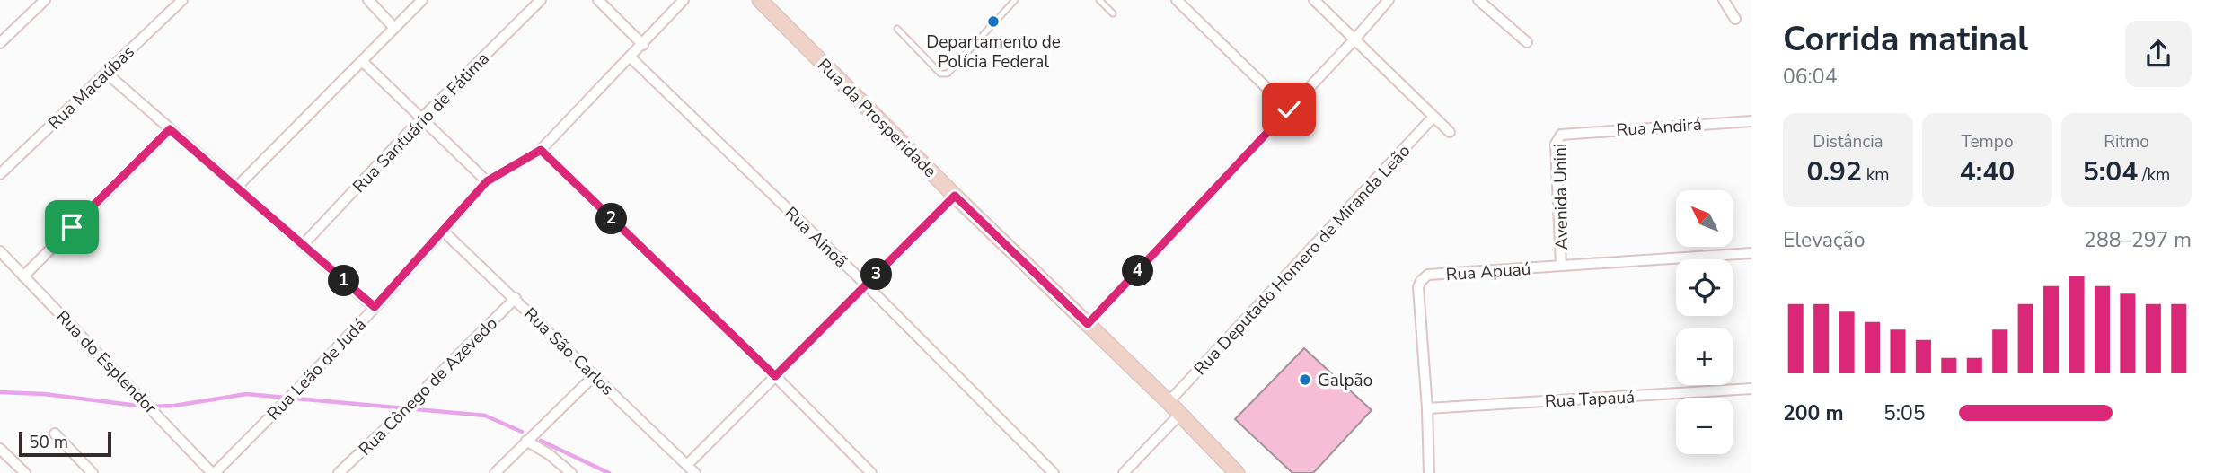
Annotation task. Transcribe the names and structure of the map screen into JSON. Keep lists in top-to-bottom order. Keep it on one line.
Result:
{"streets":{"street":["Rua Macaúbas","Rua da Prosperidade","Rua Santuário de Fátima","Rua Andirá","Avenida Unini","Rua Ainoã","Rua Deputado Homero de Miranda Leão","Rua Apuaú","Rua São Carlos","Rua do Esplendor","Rua Leão de Judá","Rua Cônego de Azevedo","Rua Tapauá"]},"crossings":[["Rua da Prosperidade","Rua Deputado Homero de Miranda Leão"],["Rua Andirá","Avenida Unini"],["Avenida Unini","Rua Apuaú"],["Rua Ainoã","Rua Leão de Judá"],["Rua Apuaú","Rua Tapauá"],["Rua São Carlos","Rua Leão de Judá"],["Rua São Carlos","Rua Cônego de Azevedo"],["Rua do Esplendor","Rua Leão de Judá"]],"places":["Departamento de Polícia Federal","Galpão"],"scale_bar":"50 m","north":"top left","page":{"heading":["Corrida matinal","06:04"],"stats":[["Distância","0.92 km"],["Tempo","4:40"],["Ritmo","5:04 /km"]],"map_buttons":["+","−"],"pins":["2","4","3","1"],"chart":["Elevação","288–297 m"],"list":[{"name":"200 m","note":"5:05"}],"scale":"50 m"}}
